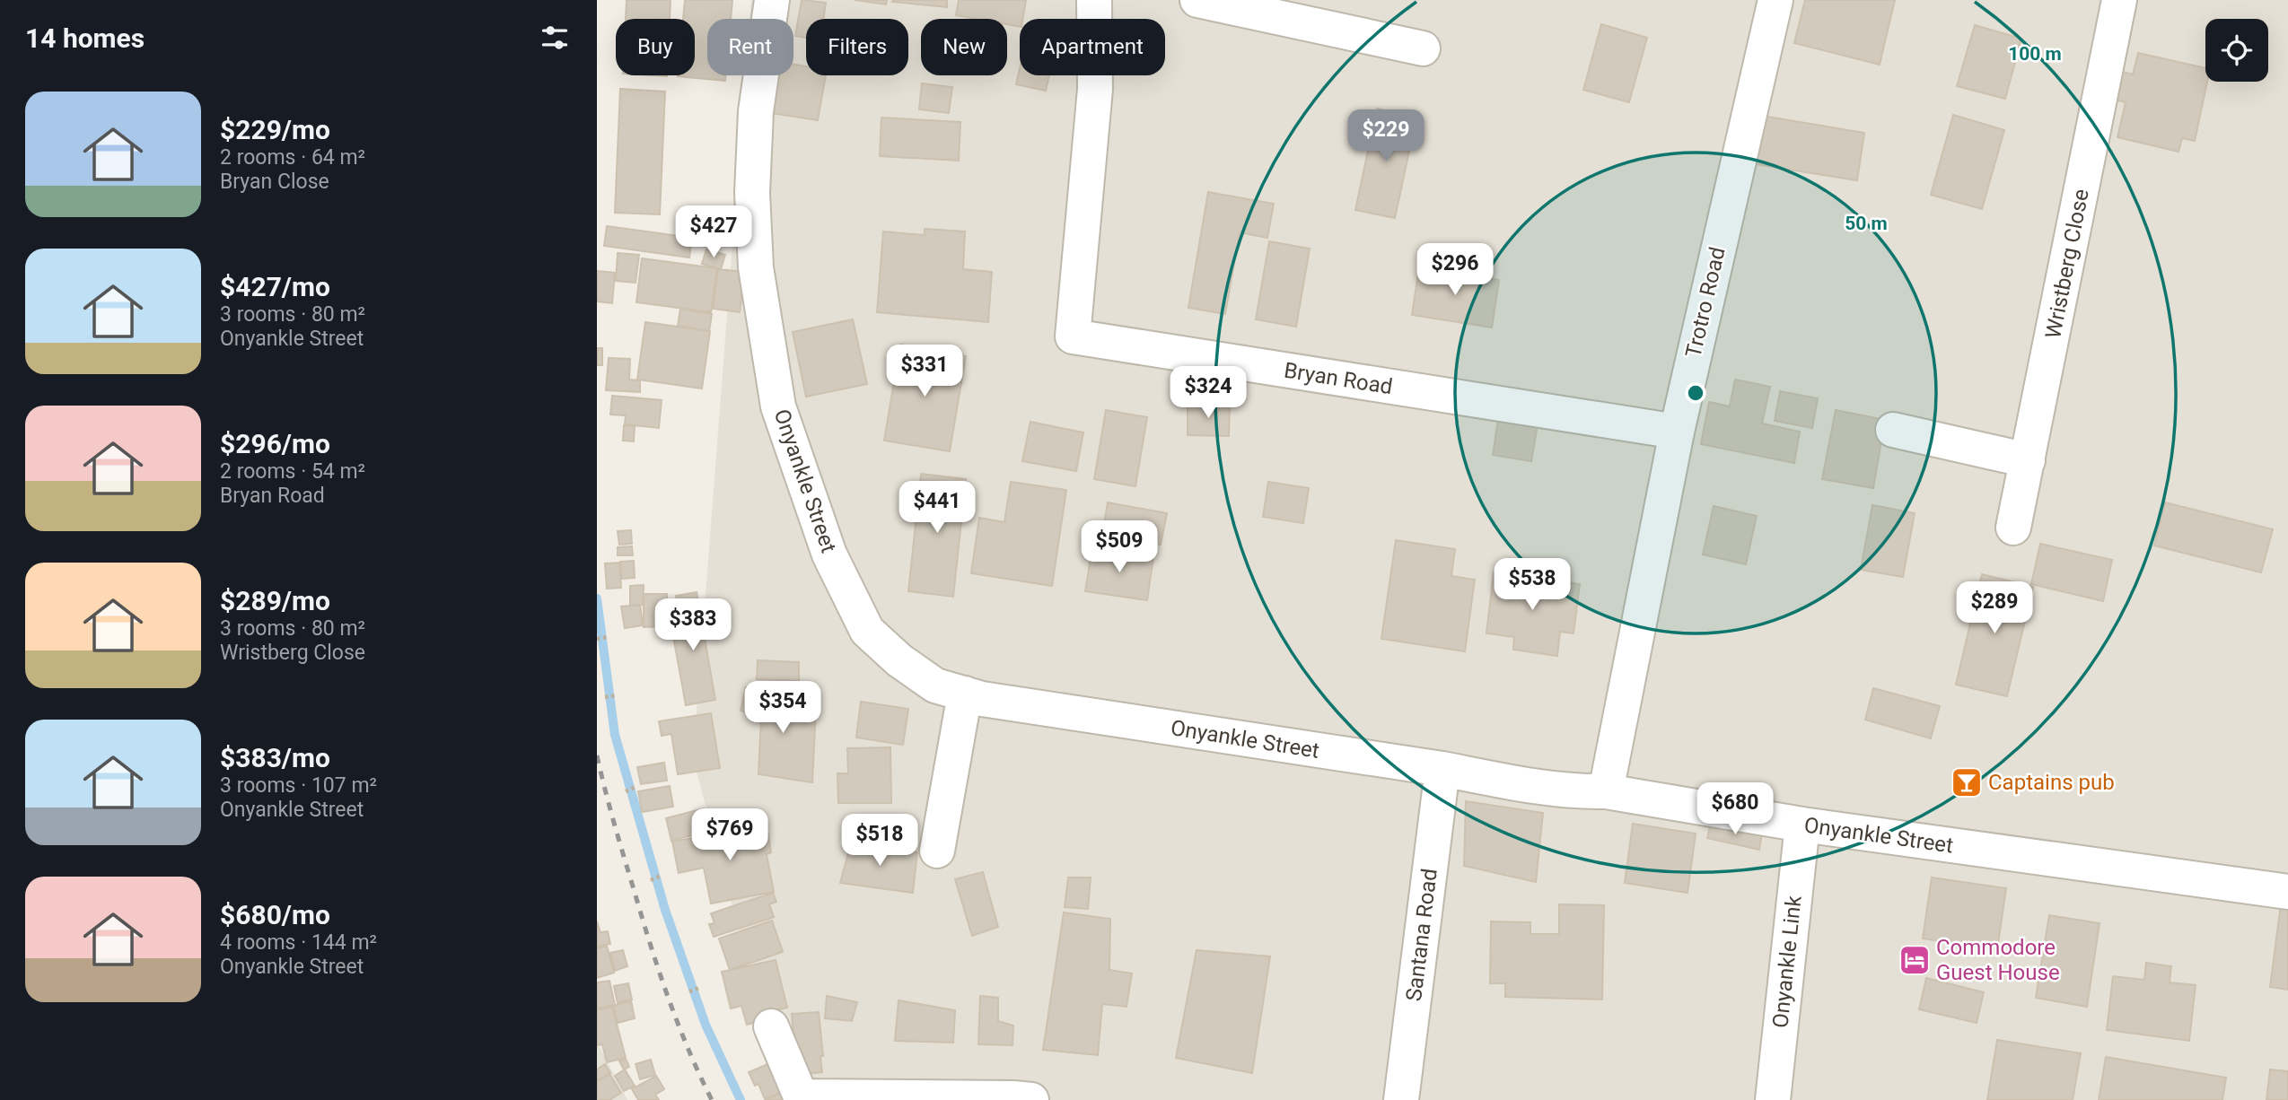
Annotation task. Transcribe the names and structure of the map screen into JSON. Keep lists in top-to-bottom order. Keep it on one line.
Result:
{"streets":{"street":["Wristberg Close","Trotro Road","Bryan Road","Onyankle Street","Santana Road","Onyankle Link"]},"crossings":[["Trotro Road","Bryan Road"],["Trotro Road","Onyankle Street"],["Onyankle Street","Santana Road"],["Onyankle Street","Onyankle Link"]],"places":{"bar":["Captains pub"],"hotel":["Commodore Guest House"]},"page":{"heading":"14 homes","chip":["Buy","Rent","Filters","New","Apartment"],"list":[{"name":"$229/mo","note":"2 rooms · 64 m² · Bryan Close"},{"name":"$427/mo","note":"3 rooms · 80 m² · Onyankle Street"},{"name":"$296/mo","note":"2 rooms · 54 m² · Bryan Road"},{"name":"$289/mo","note":"3 rooms · 80 m² · Wristberg Close"},{"name":"$383/mo","note":"3 rooms · 107 m² · Onyankle Street"},{"name":"$680/mo","note":"4 rooms · 144 m² · Onyankle Street"}],"price":["$229","$427","$296","$331","$324","$441","$509","$538","$289","$383","$354","$680","$769","$518"]},"rings":["100 m","50 m"]}
